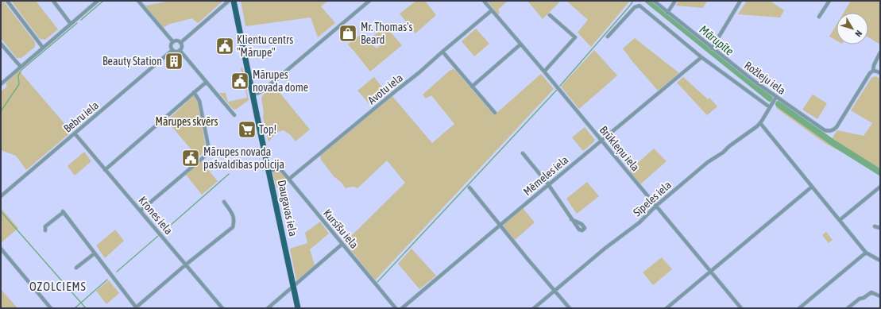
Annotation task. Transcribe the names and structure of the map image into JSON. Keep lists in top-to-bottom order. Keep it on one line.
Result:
{"streets":{"main road":["Daugavas iela"],"street":["Rožleju iela","Avotu iela","Bebru iela","Brūkleņu iela","Mēmeles iela","Sīpeles iela","Krones iela","Kursīšu iela"]},"crossings":[["Rožleju iela","Sīpeles iela"],["Avotu iela","Brūkleņu iela"],["Avotu iela","Kursīšu iela"],["Bebru iela","Krones iela"],["Brūkleņu iela","Mēmeles iela"],["Brūkleņu iela","Sīpeles iela"],["Daugavas iela","Kursīšu iela"]],"districts":["OZOLCIEMS"],"water":["Mārupīte"],"parks":["Mārupes skvērs"],"places":{"shop":["Mr. Thomas's Beard"],"public building":["Klientu centrs \"Mārupe\"","Mārupes novada dome","Mārupes novada pašvaldības policija"],"building":["Beauty Station"],"supermarket":["Top!"]},"north":"bottom right"}
